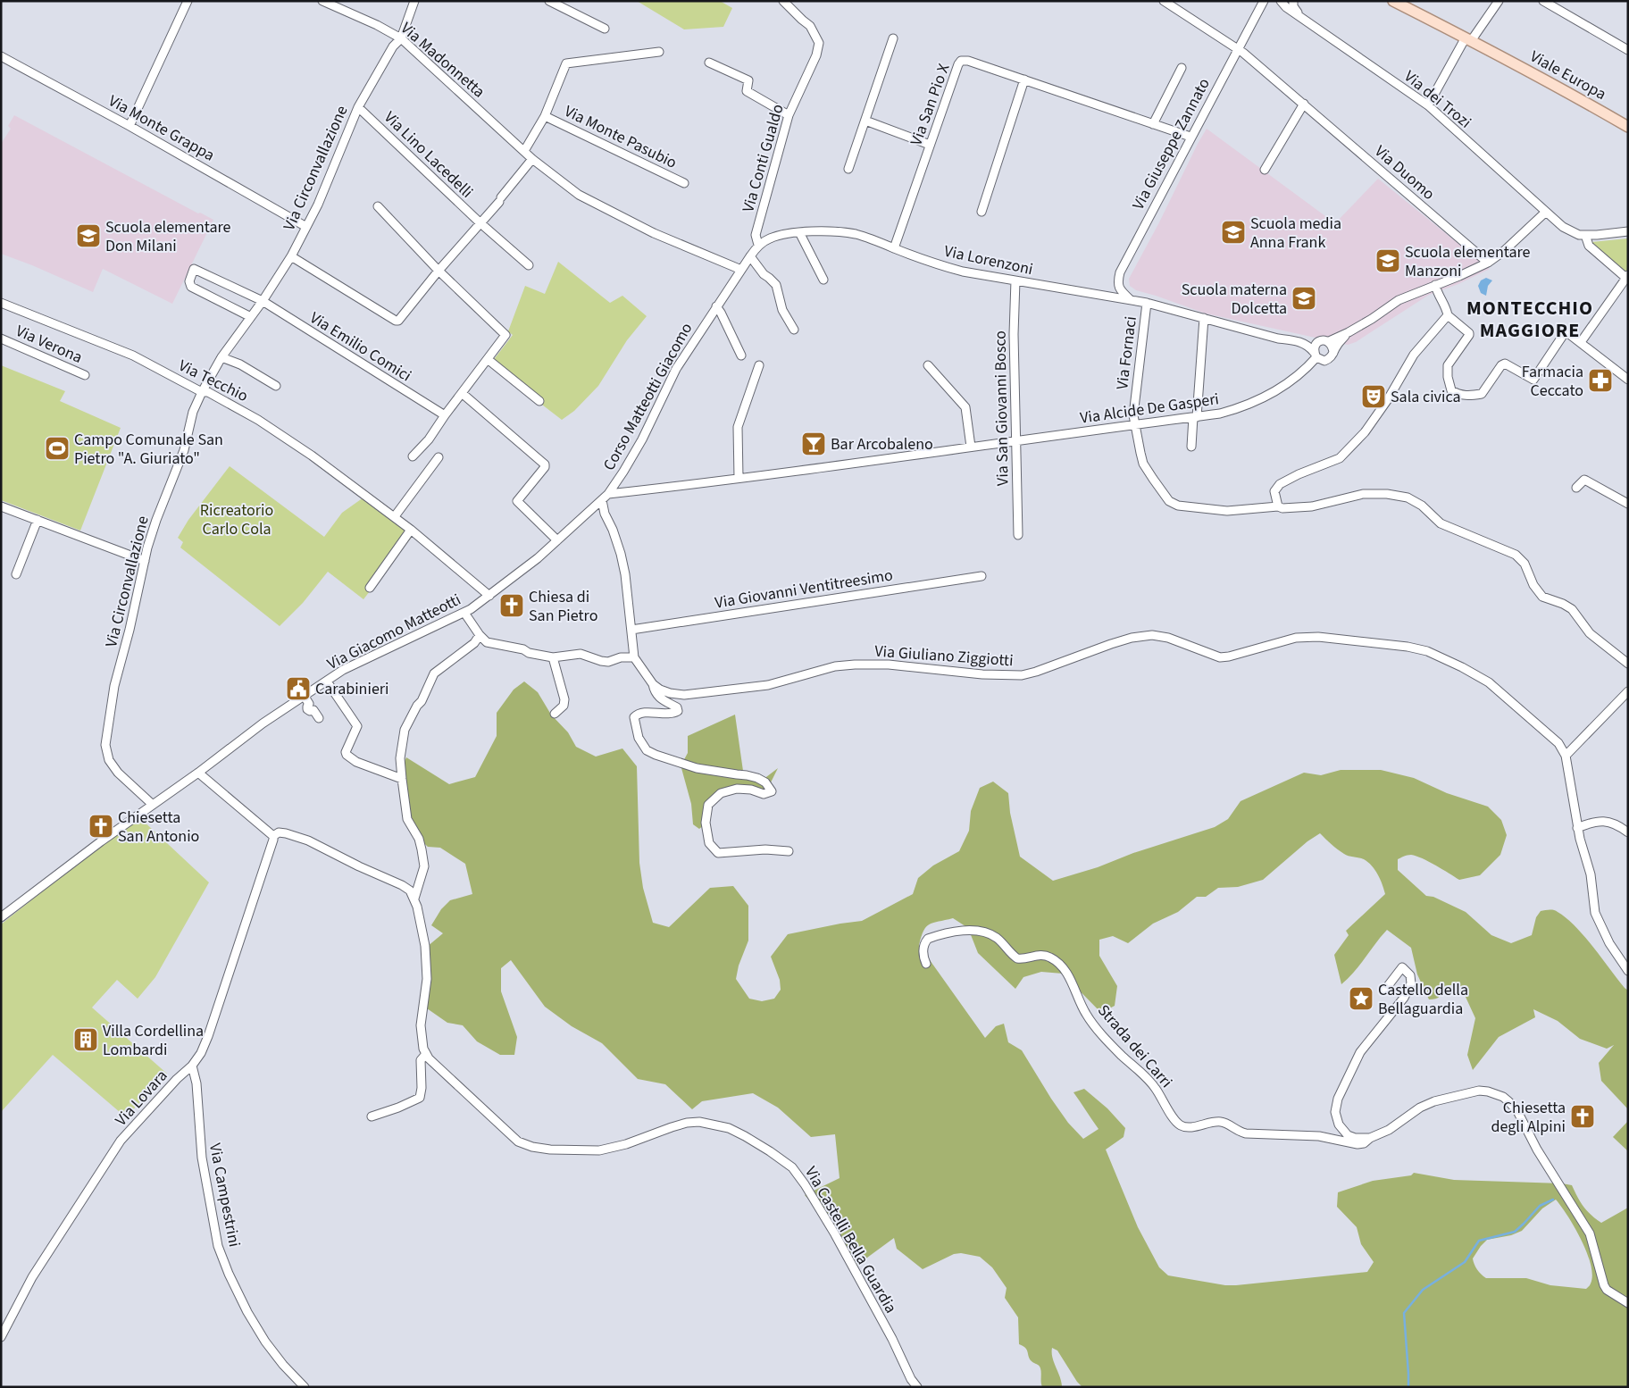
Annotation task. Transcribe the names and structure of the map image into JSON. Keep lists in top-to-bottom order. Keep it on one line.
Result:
{"streets":{"main road":["Viale Europa"],"street":["Via Madonnetta","Via dei Trozi","Via San Pio X","Via Monte Grappa","Via Monte Pasubio","Via Giuseppe Zannato","Via Lino Lacedelli","Via Conti Gualdo","Via Circonvallazione","Via Duomo","Via Lorenzoni","Via Verona","Via Emilio Comici","Via Fornaci","Via Tecchio","Corso Matteotti Giacomo","Via San Giovanni Bosco","Via Alcide De Gasperi","Via Giovanni Ventitreesimo","Via Giacomo Matteotti","Via Giuliano Ziggiotti","Strada dei Carri","Via Lovara","Via Campestrini","Via Castelli Bella Guardia"]},"crossings":[["Via Madonnetta","Via Monte Pasubio"],["Via Madonnetta","Via Circonvallazione"],["Via Madonnetta","Corso Matteotti Giacomo"],["Via San Pio X","Via Giuseppe Zannato"],["Via San Pio X","Via Lorenzoni"],["Via Monte Grappa","Via Circonvallazione"],["Via Giuseppe Zannato","Via Duomo"],["Via Lino Lacedelli","Via Circonvallazione"],["Via Conti Gualdo","Via Lorenzoni"],["Via Conti Gualdo","Corso Matteotti Giacomo"],["Via Circonvallazione","Via Emilio Comici"],["Via Circonvallazione","Via Tecchio"],["Via Circonvallazione","Via Giacomo Matteotti"],["Via Lorenzoni","Via Fornaci"],["Via Lorenzoni","Corso Matteotti Giacomo"],["Via Lorenzoni","Via San Giovanni Bosco"],["Via Lorenzoni","Via Alcide De Gasperi"],["Via Fornaci","Via Alcide De Gasperi"],["Via Tecchio","Via Giacomo Matteotti"],["Corso Matteotti Giacomo","Via Alcide De Gasperi"],["Corso Matteotti Giacomo","Via Giacomo Matteotti"],["Via San Giovanni Bosco","Via Alcide De Gasperi"],["Via Alcide De Gasperi","Via Giacomo Matteotti"],["Via Lovara","Via Campestrini"]],"districts":["MONTECCHIO MAGGIORE"],"parks":["Ricreatorio Carlo Cola"],"places":{"school or university":["Scuola media Anna Frank","Scuola elementare Don Milani","Scuola elementare Manzoni","Scuola materna Dolcetta"],"pharmacy":["Farmacia Ceccato"],"theatre":["Sala civica"],"bar":["Bar Arcobaleno"],"sports":["Campo Comunale San Pietro \"A. Giuriato\""],"church":["Chiesa di San Pietro","Chiesetta San Antonio","Chiesetta degli Alpini"],"public building":["Carabinieri"],"place":["Castello della Bellaguardia"],"building":["Villa Cordellina Lombardi"]}}
